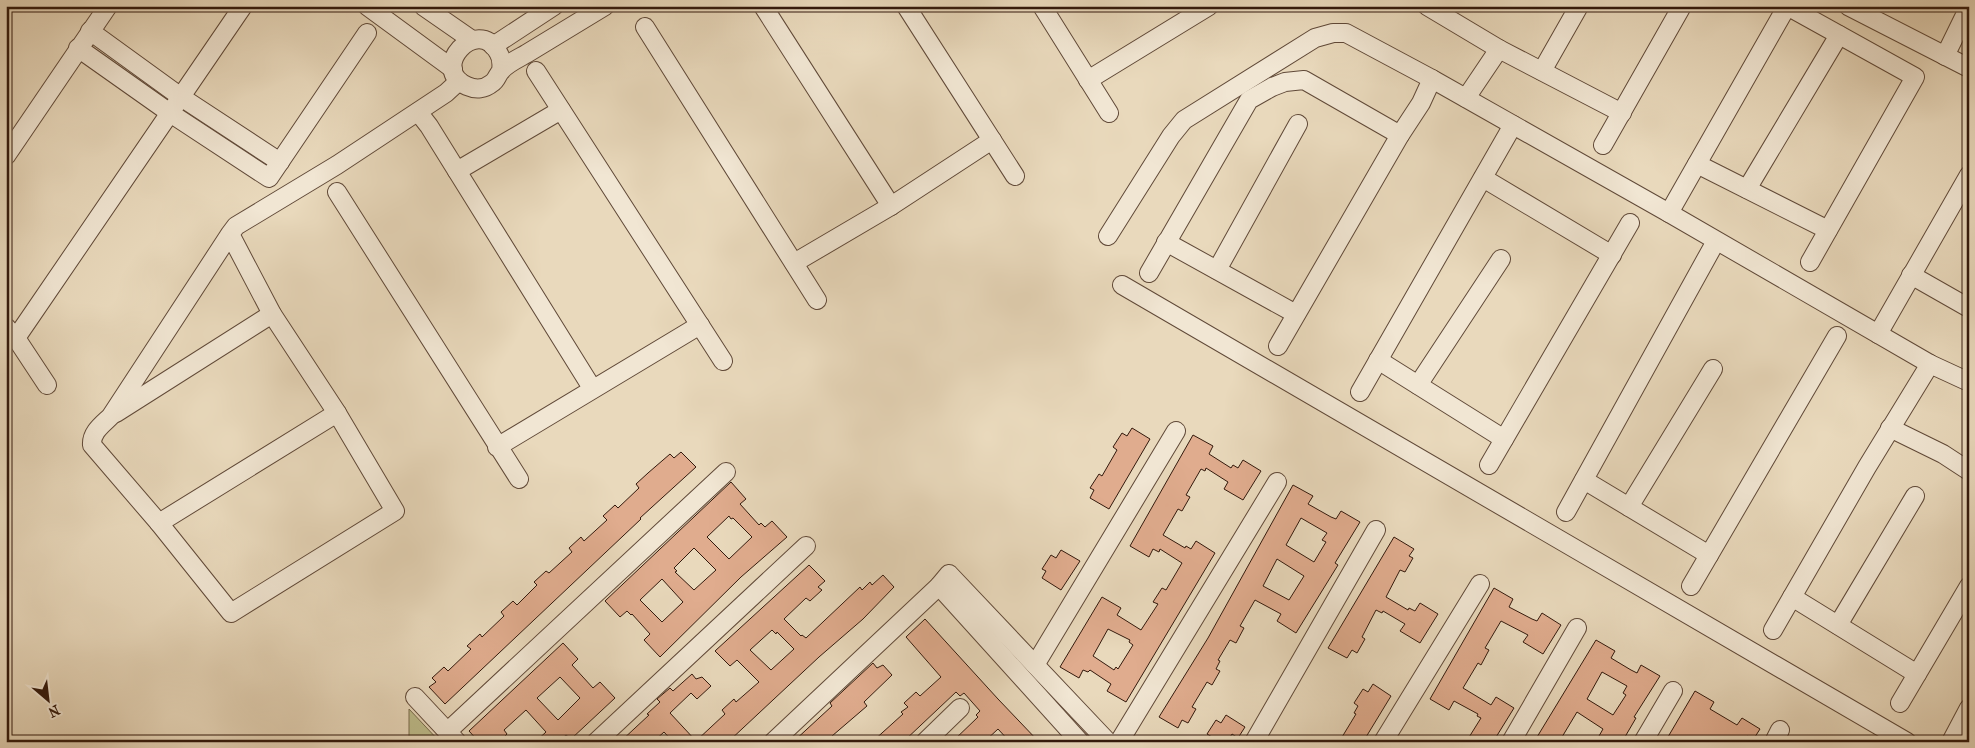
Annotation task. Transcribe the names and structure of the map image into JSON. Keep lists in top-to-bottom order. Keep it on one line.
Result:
{"north":"bottom right"}
